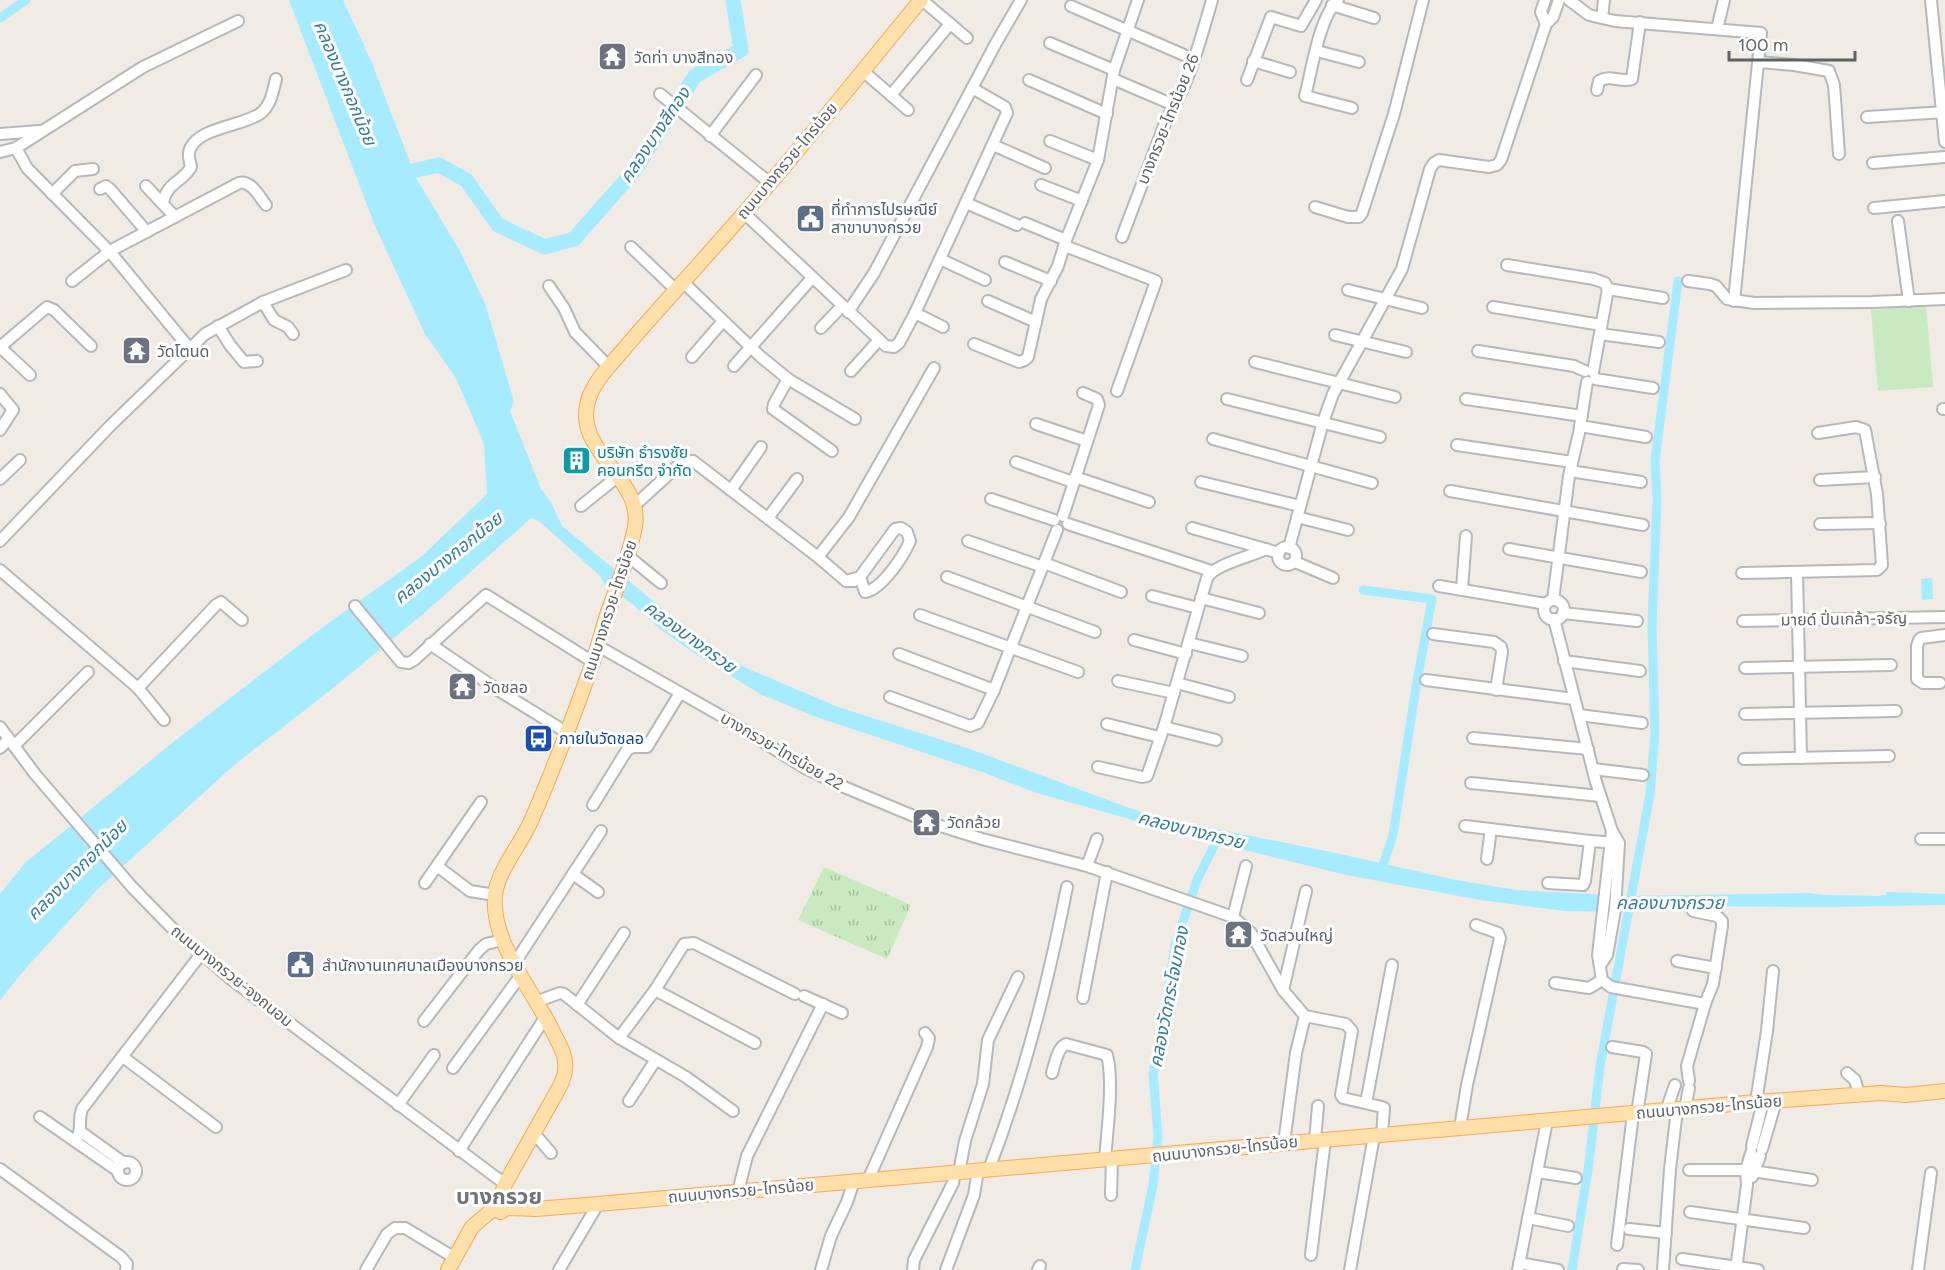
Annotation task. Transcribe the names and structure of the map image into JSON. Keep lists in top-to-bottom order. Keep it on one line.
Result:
{"streets":{"main road":["ถนนบางกรวย-ไทรน้อย"],"street":["บางกรวย-ไทรน้อย 26","มายด์ ปิ่นเกล้า-จรัญ","บางกรวย-ไทรน้อย 22","ถนนบางกรวย-จงถนอม"]},"crossings":[["ถนนบางกรวย-ไทรน้อย","บางกรวย-ไทรน้อย 22"],["ถนนบางกรวย-ไทรน้อย","ถนนบางกรวย-จงถนอม"]],"districts":["บางกรวย"],"water":["คลองบางกอกน้อย","คลองบางสีทอง","คลองบางกรวย","คลองวัดกระโจมทอง"],"places":{"temple":["วัดท่า บางสีทอง","วัดโตนด","วัดชลอ","วัดกล้วย","วัดสวนใหญ่"],"public building":["ที่ทำการไปรษณีย์ สาขาบางกรวย","สำนักงานเทศบาลเมืองบางกรวย"],"building":["บริษัท ธำรงชัย คอนกรีต จำกัด"],"bus stop":["ภายในวัดชลอ"]},"scale_bar":"100 m"}
